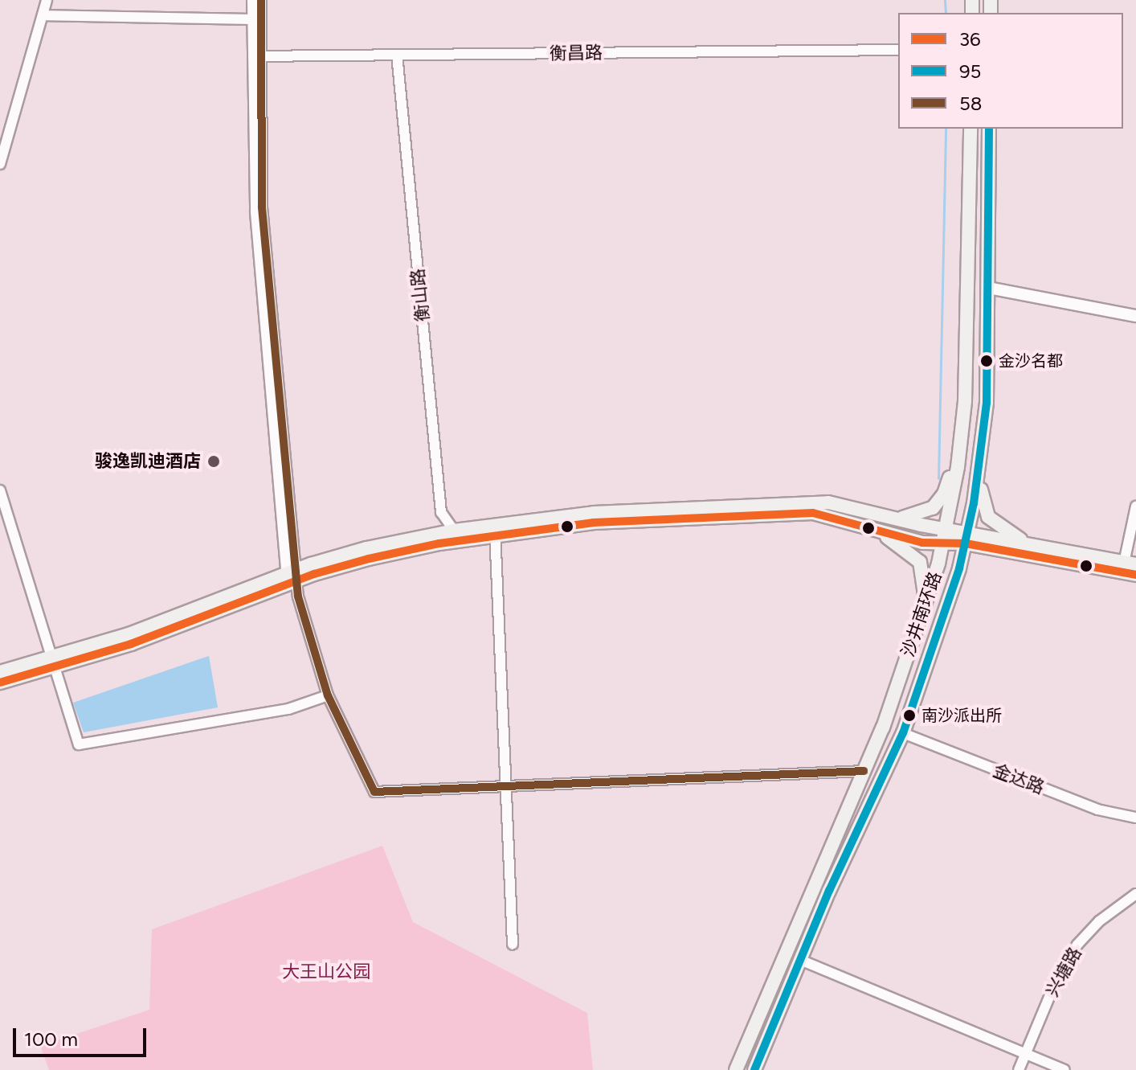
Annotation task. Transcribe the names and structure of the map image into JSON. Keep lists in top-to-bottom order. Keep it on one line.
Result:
{"streets":{"main road":["沙井南环路"],"street":["衡昌路","衡山路","金达路","兴塘路"]},"crossings":[["衡昌路","衡山路"],["沙井南环路","金达路"]],"parks":["大王山公园"],"places":["金沙名都","骏逸凯迪酒店","南沙派出所"],"lines":["transit line 58","transit line 95","transit line 36"],"legend":["36","95","58"],"scale_bar":"100 m"}
